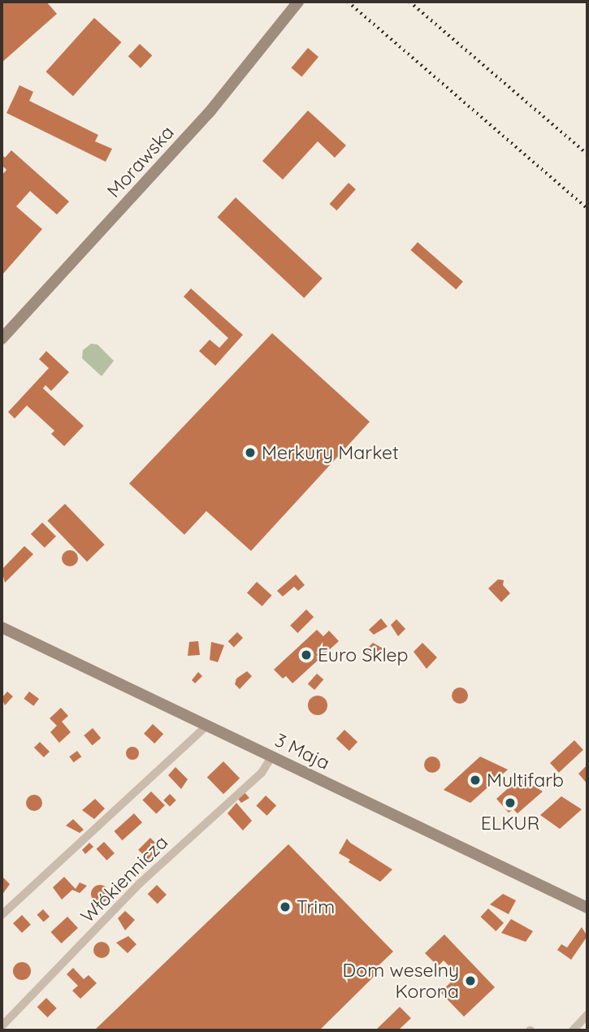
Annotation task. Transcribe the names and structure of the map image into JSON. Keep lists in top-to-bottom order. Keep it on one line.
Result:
{"streets":{"street":["Morawska","3 Maja","Włókiennicza"]},"crossings":[["3 Maja","Włókiennicza"]],"places":["Merkury Market","Euro Sklep","Multifarb","ELKUR","Trim","Dom weselny Korona"]}
